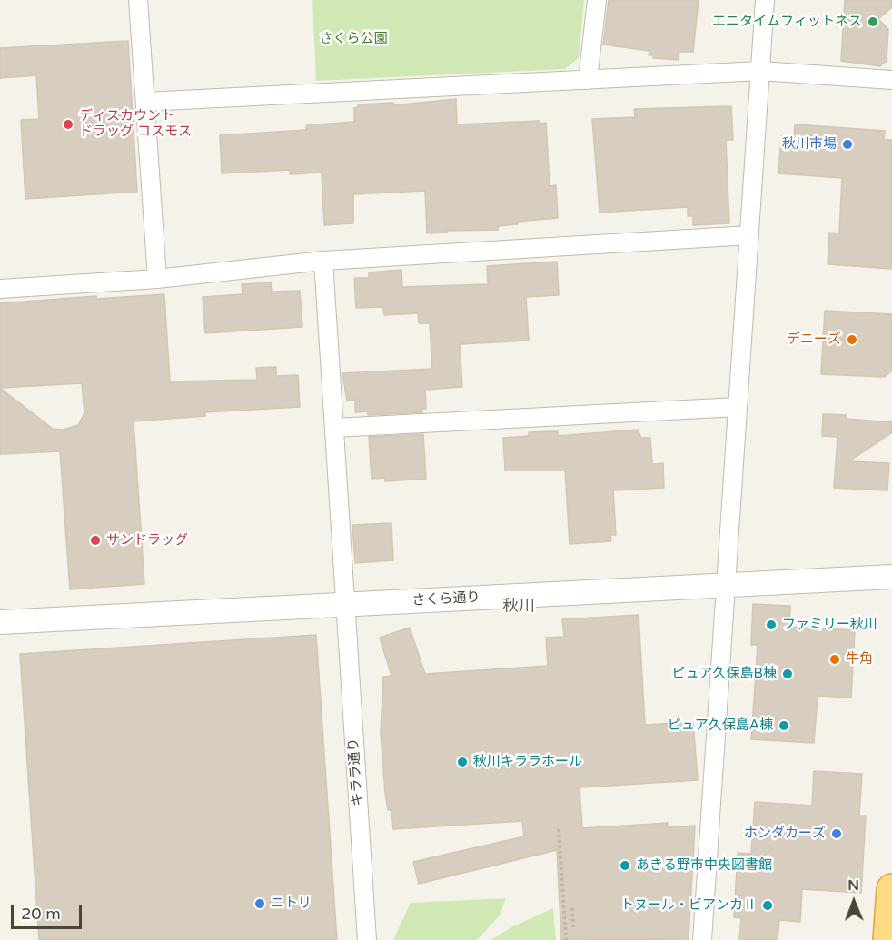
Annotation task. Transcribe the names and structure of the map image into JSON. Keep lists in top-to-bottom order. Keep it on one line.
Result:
{"streets":{"street":["さくら通り","キララ通り"]},"crossings":[["さくら通り","キララ通り"]],"districts":["秋川"],"parks":["さくら公園"],"places":["エニタイムフィットネス","ディスカウント ドラッグ コスモス","秋川市場","デニーズ","サンドラッグ","ファミリー秋川","牛角","ピュア久保島B棟","ピュア久保島A棟","秋川キララホール","ホンダカーズ","あきる野市中央図書館","ニトリ","トヌール・ビアンカⅡ"],"scale_bar":"20 m","north":"top"}
